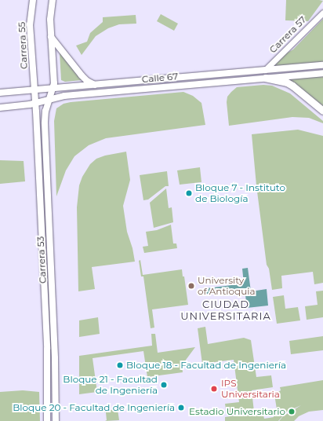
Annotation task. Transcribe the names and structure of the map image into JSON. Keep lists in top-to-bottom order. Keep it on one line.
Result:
{"streets":{"main road":["Carrera 55","Calle 67","Carrera 53"],"street":["Carrera 57"]},"crossings":[["Carrera 57","Calle 67"],["Carrera 55","Calle 67"],["Calle 67","Carrera 53"]],"districts":["CIUDAD UNIVERSITARIA"],"places":["Bloque 7 - Instituto de Biología","University of Antioquia","Bloque 18 - Facultad de Ingeniería","Bloque 21 - Facultad de Ingeniería","IPS Universitaria","Bloque 20 - Facultad de Ingeniería","Estadio Universitario"]}
